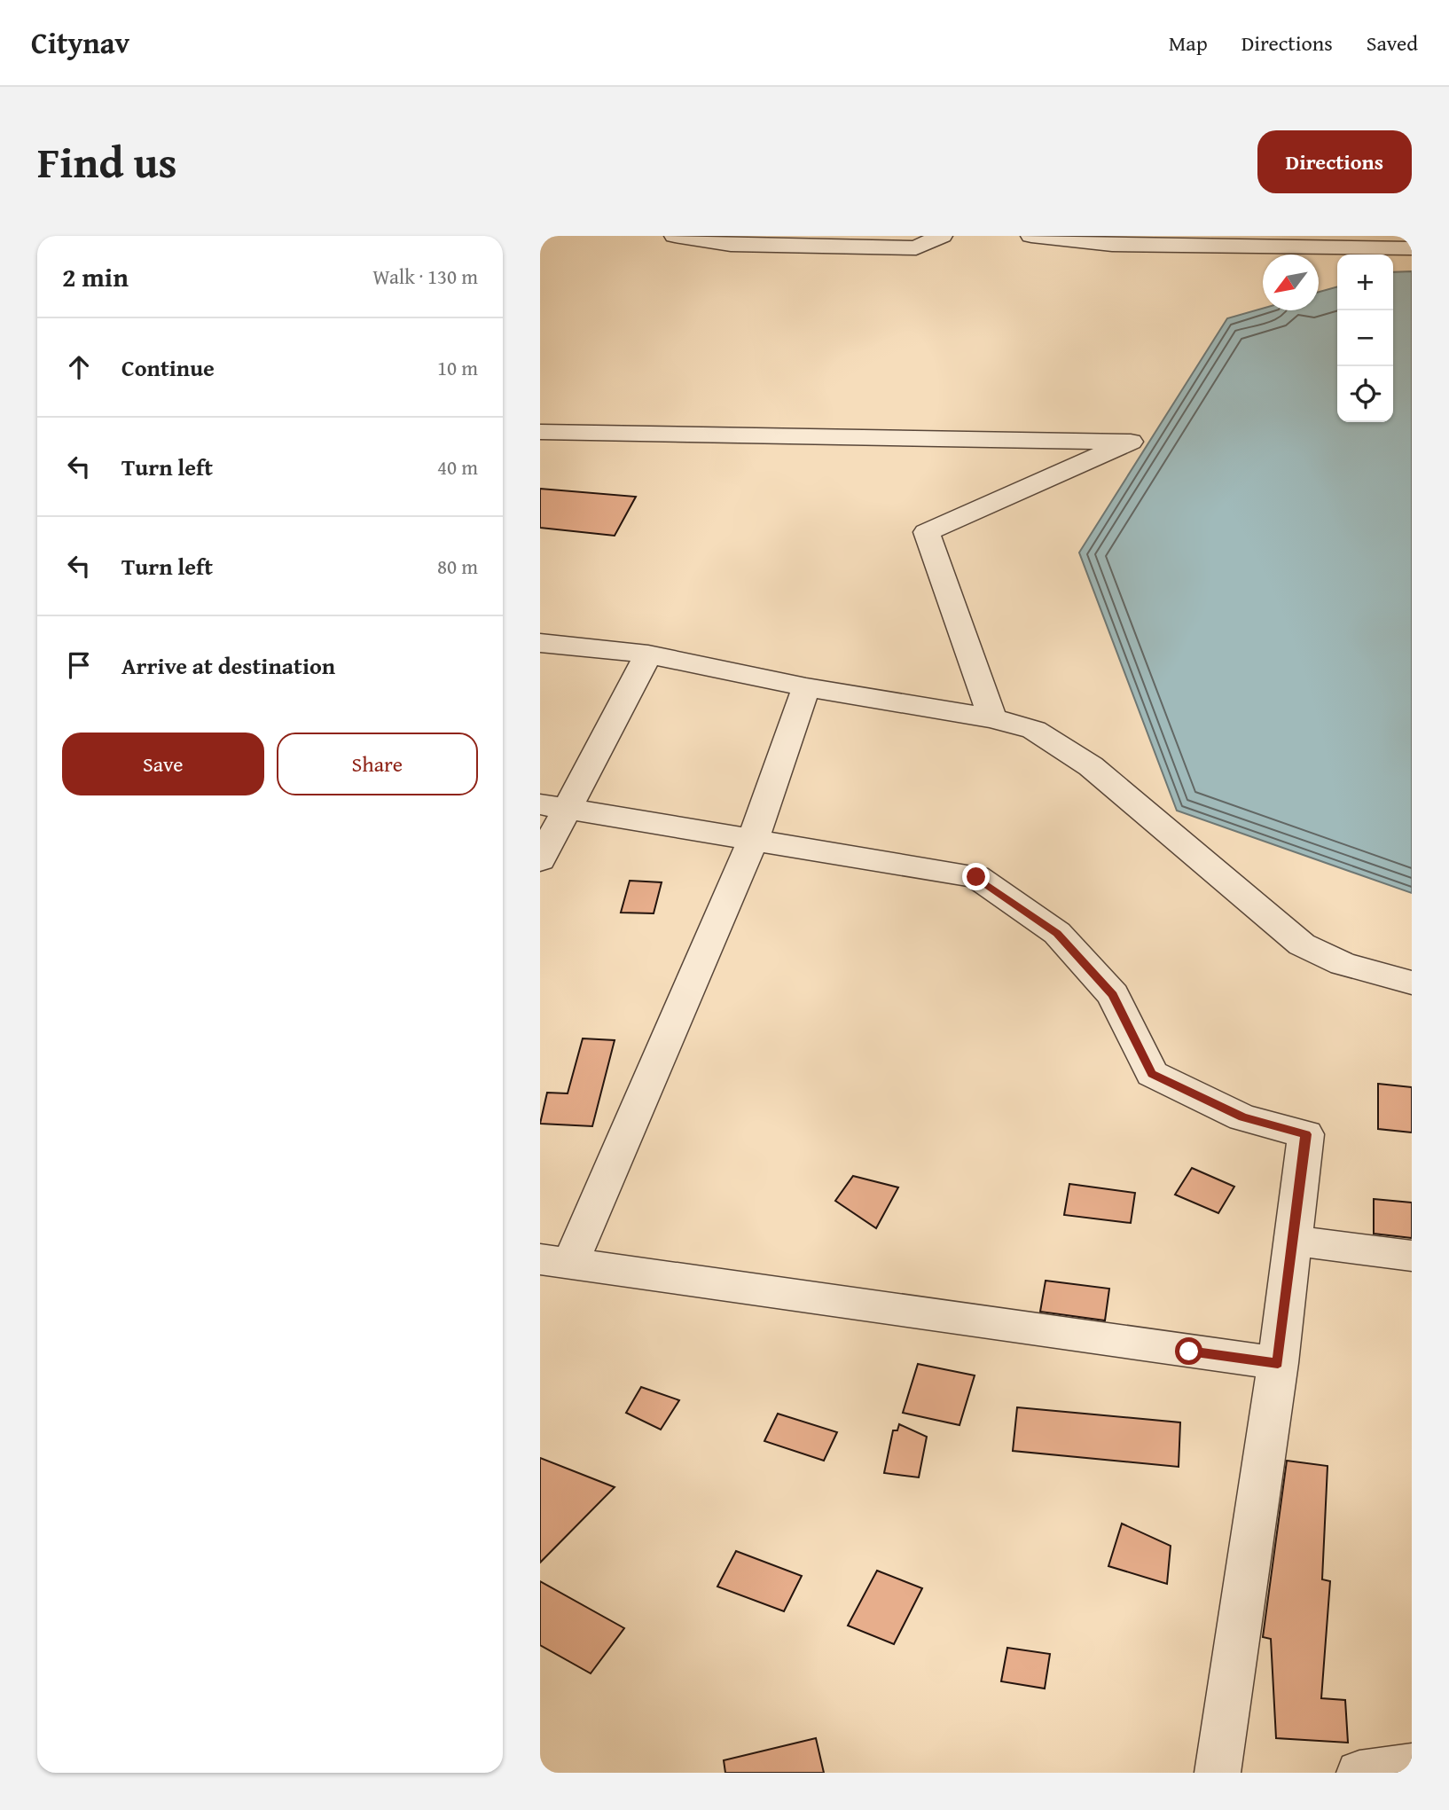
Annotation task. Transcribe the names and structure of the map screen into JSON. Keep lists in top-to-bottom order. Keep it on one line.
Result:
{"north":"bottom left","page":{"header":"Citynav","nav":["Map","Directions","Saved"],"title":"Find us","buttons":["Directions",["Save","Share"]],"heading":["2 min","Walk · 130 m"],"map_buttons":["+","−"],"list":[["Continue","10 m"],["Turn left","40 m"],["Turn left","80 m"],"Arrive at destination"]}}
